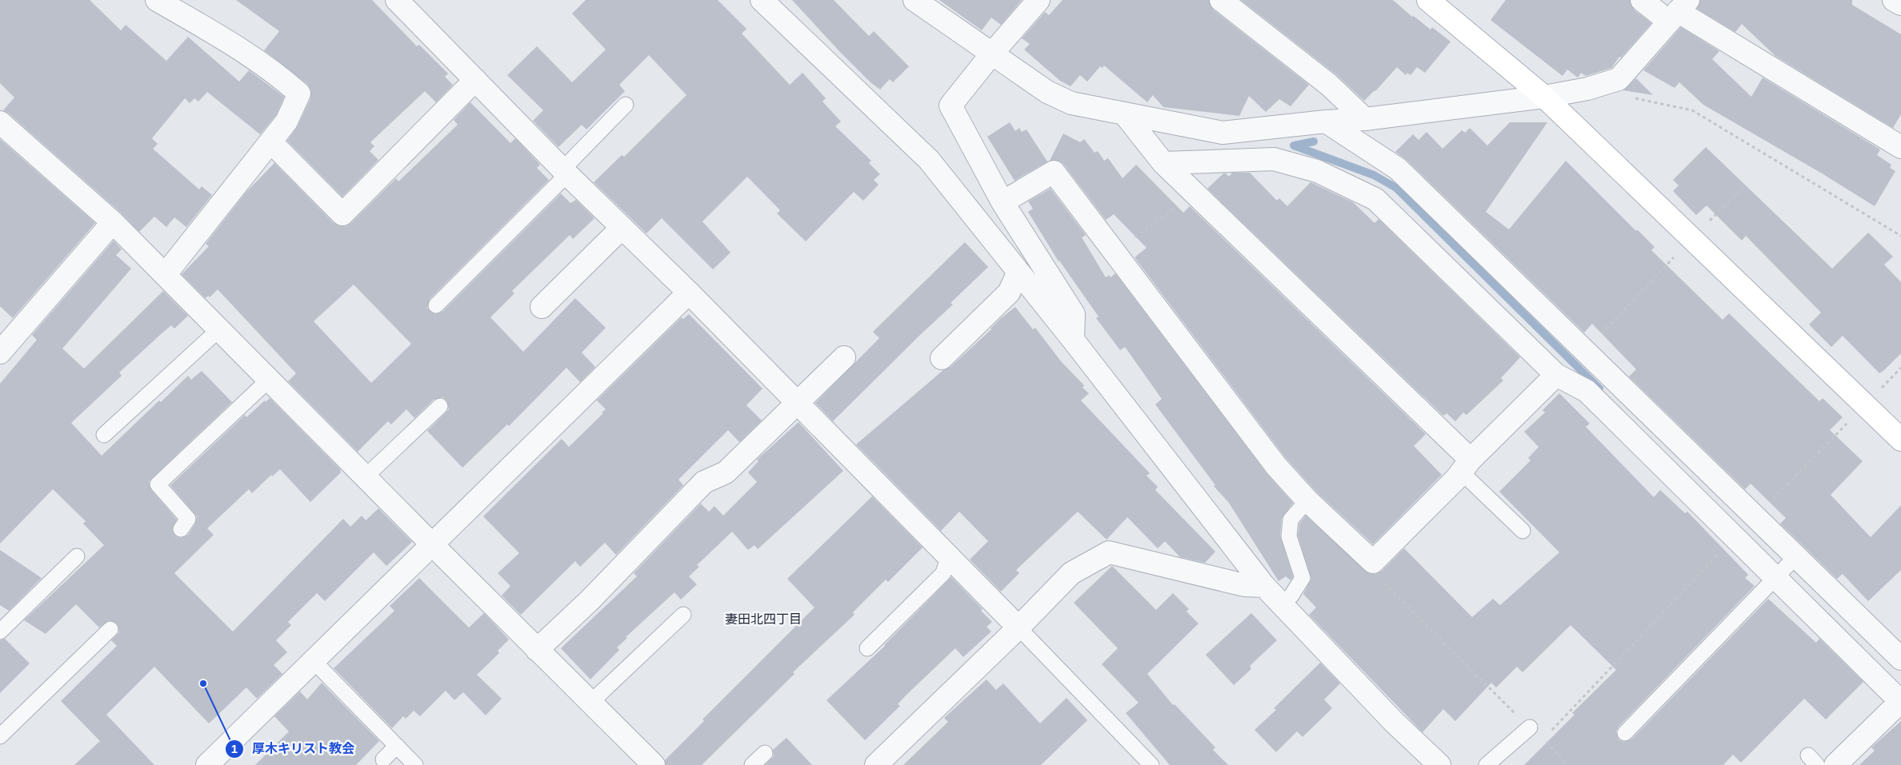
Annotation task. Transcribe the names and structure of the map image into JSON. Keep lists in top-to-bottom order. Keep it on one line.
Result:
{"districts":["妻田北四丁目"],"places":["厚木キリスト教会"]}
